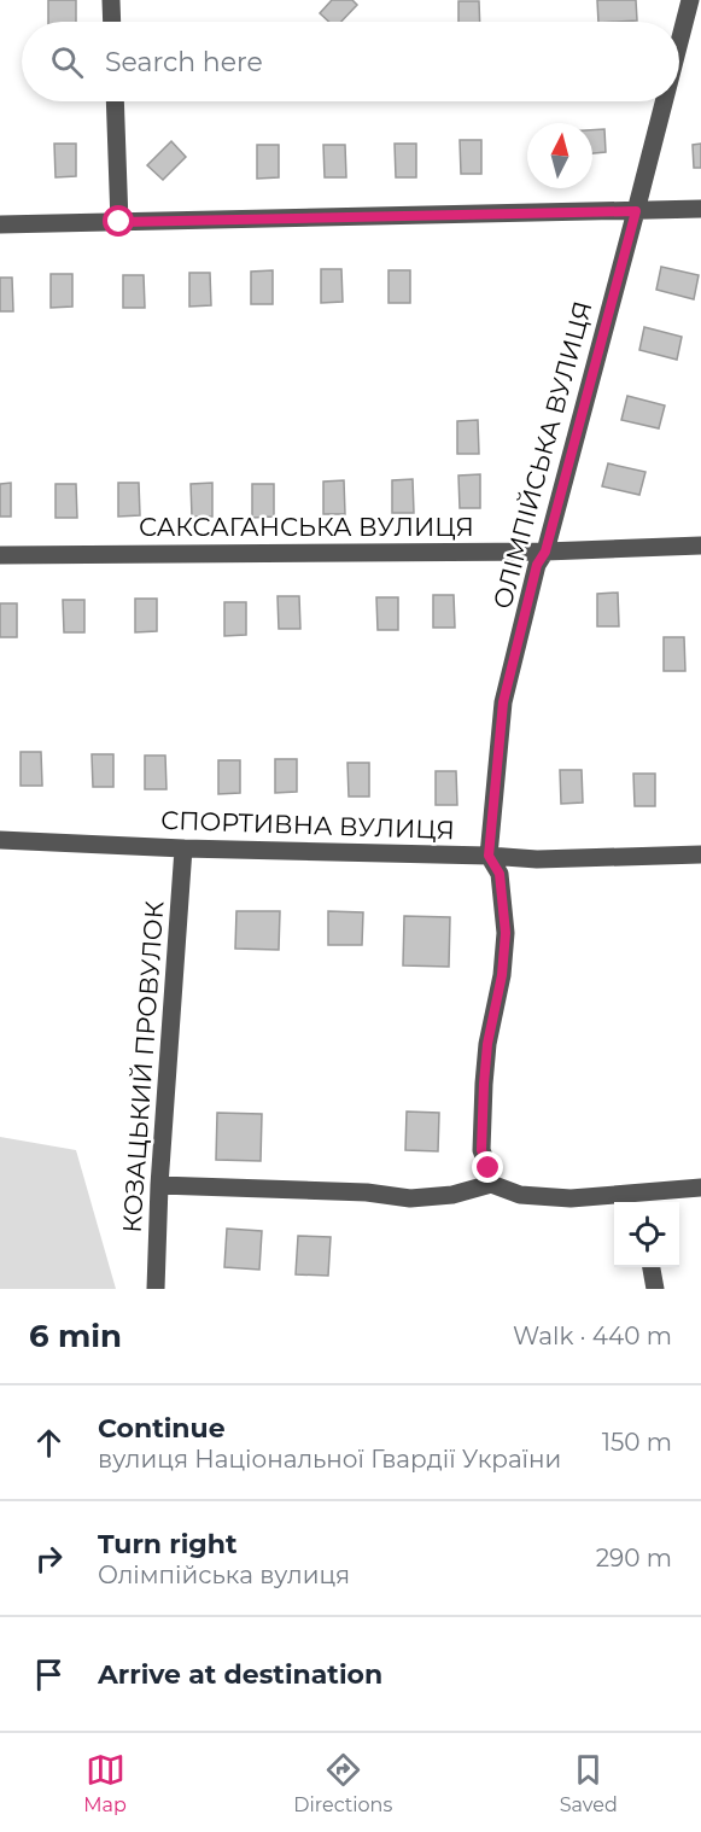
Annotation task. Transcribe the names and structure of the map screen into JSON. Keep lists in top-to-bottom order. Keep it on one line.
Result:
{"streets":{"street":["ОЛІМПІЙСЬКА ВУЛИЦЯ","САКСАГАНСЬКА ВУЛИЦЯ","СПОРТИВНА ВУЛИЦЯ","КОЗАЦЬКИЙ ПРОВУЛОК"]},"crossings":[["ОЛІМПІЙСЬКА ВУЛИЦЯ","САКСАГАНСЬКА ВУЛИЦЯ"],["ОЛІМПІЙСЬКА ВУЛИЦЯ","СПОРТИВНА ВУЛИЦЯ"],["СПОРТИВНА ВУЛИЦЯ","КОЗАЦЬКИЙ ПРОВУЛОК"]],"north":"top","page":{"search":"Search here","heading":["6 min","Walk · 440 m"],"list":[["Continue","вулиця Національної Гвардії України","150 m"],["Turn right","Олімпійська вулиця","290 m"],"Arrive at destination"],"nav":["Map","Directions","Saved"]}}
